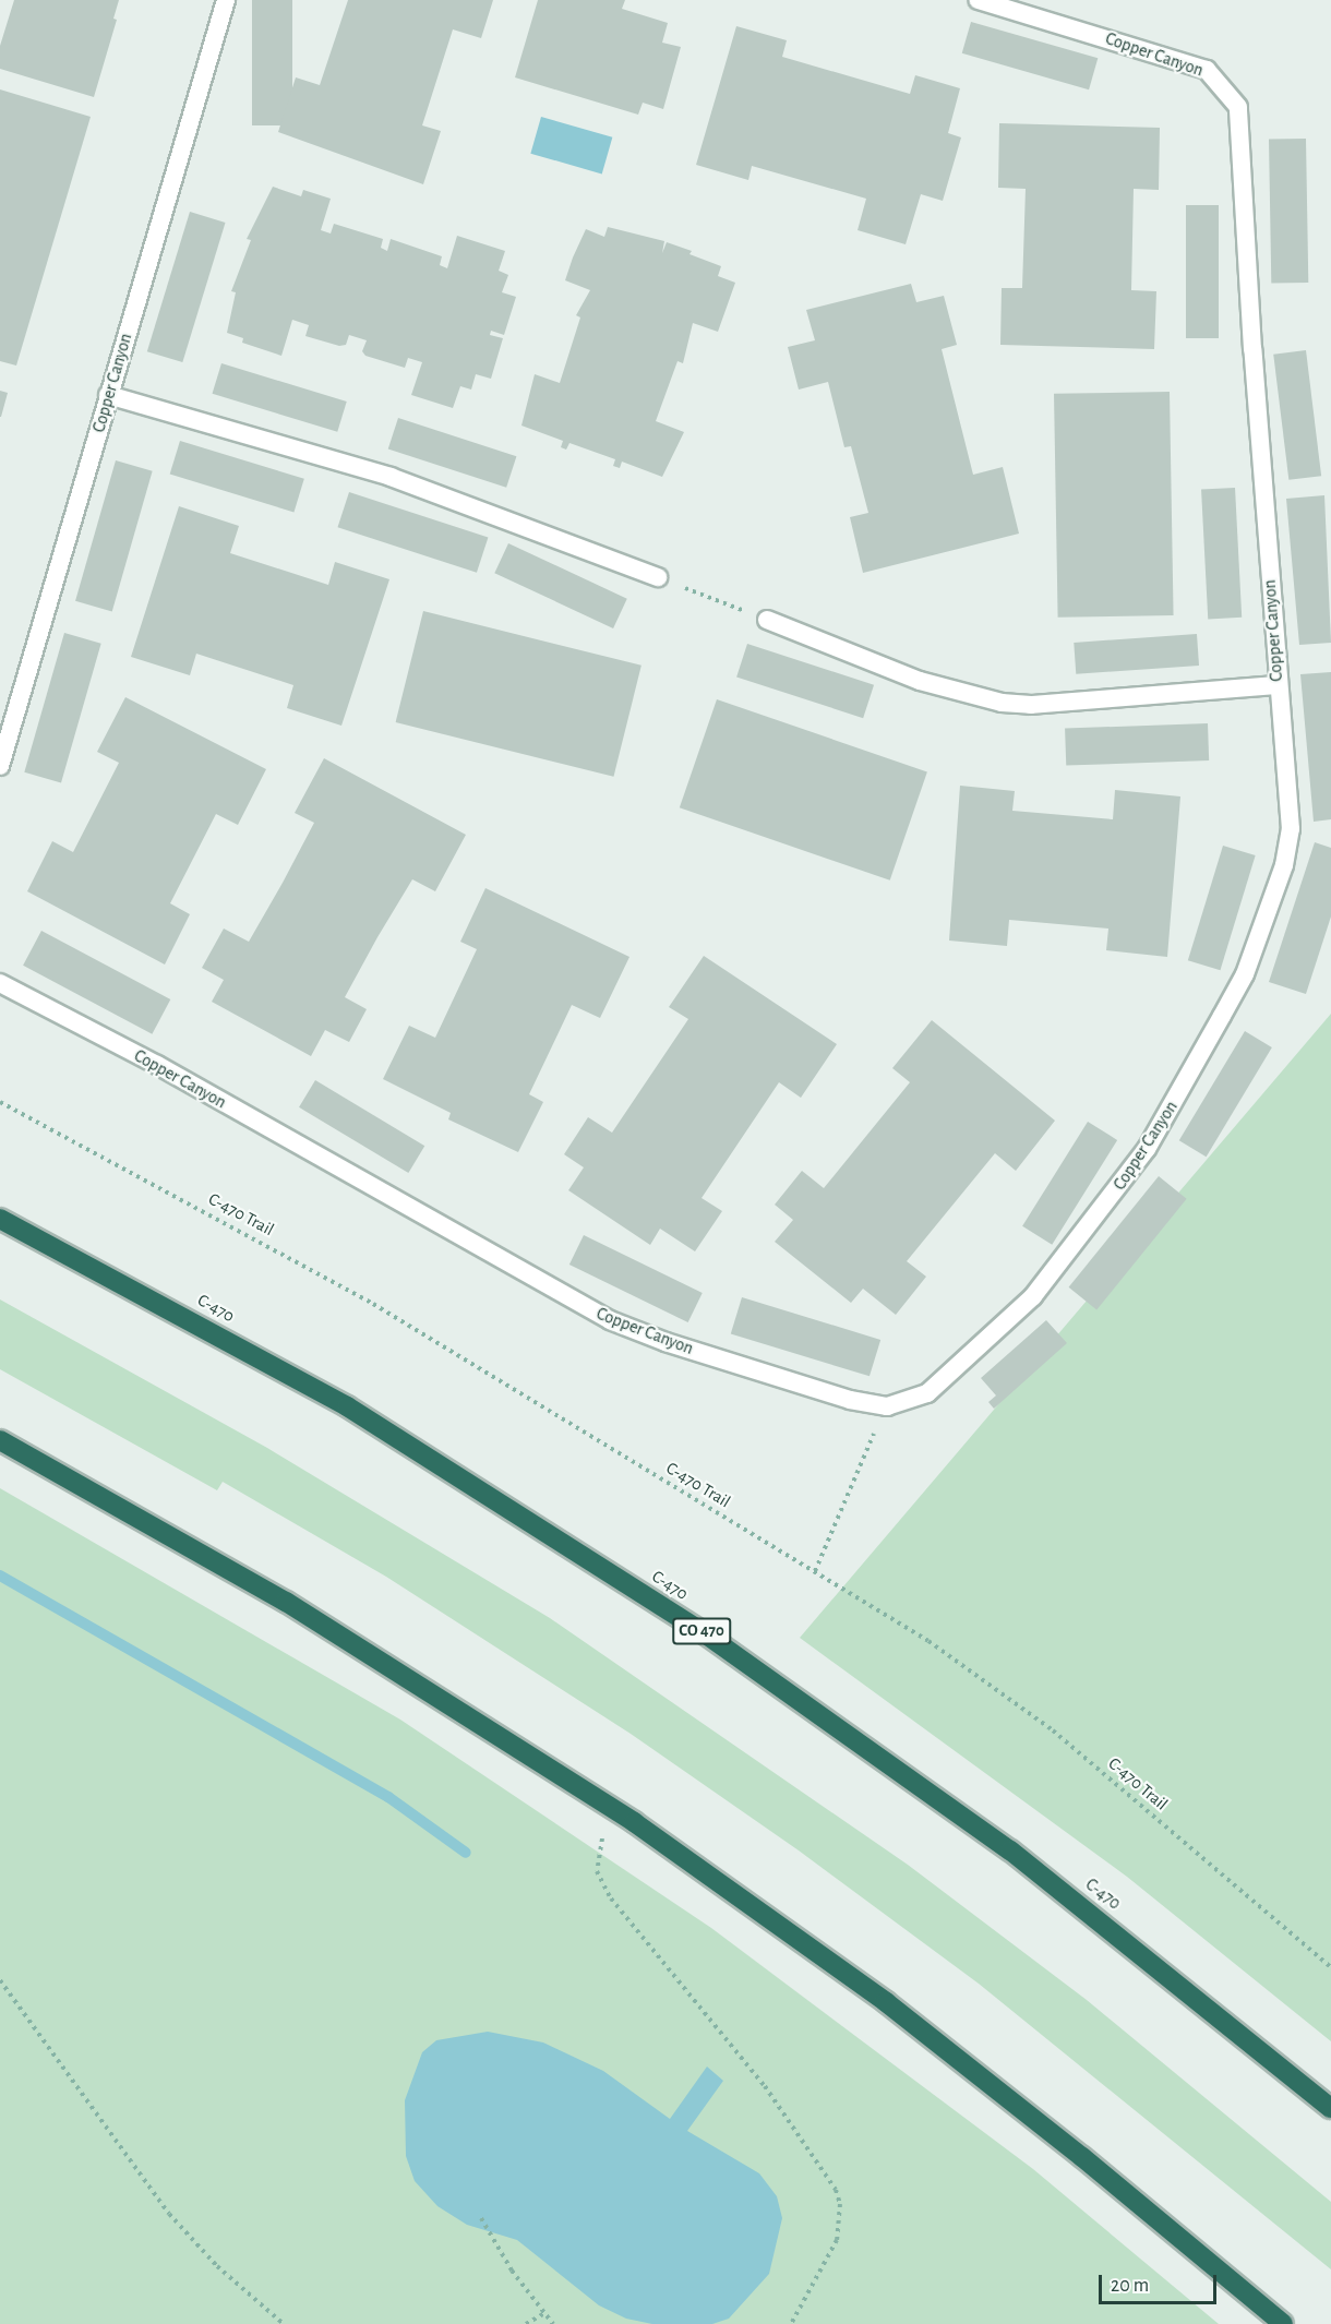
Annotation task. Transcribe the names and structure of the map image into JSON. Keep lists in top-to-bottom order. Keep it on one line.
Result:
{"streets":{"highway":["C-470","CO 470"],"lane":["Copper Canyon"],"path":["C-470 Trail"]},"scale_bar":"20 m"}
